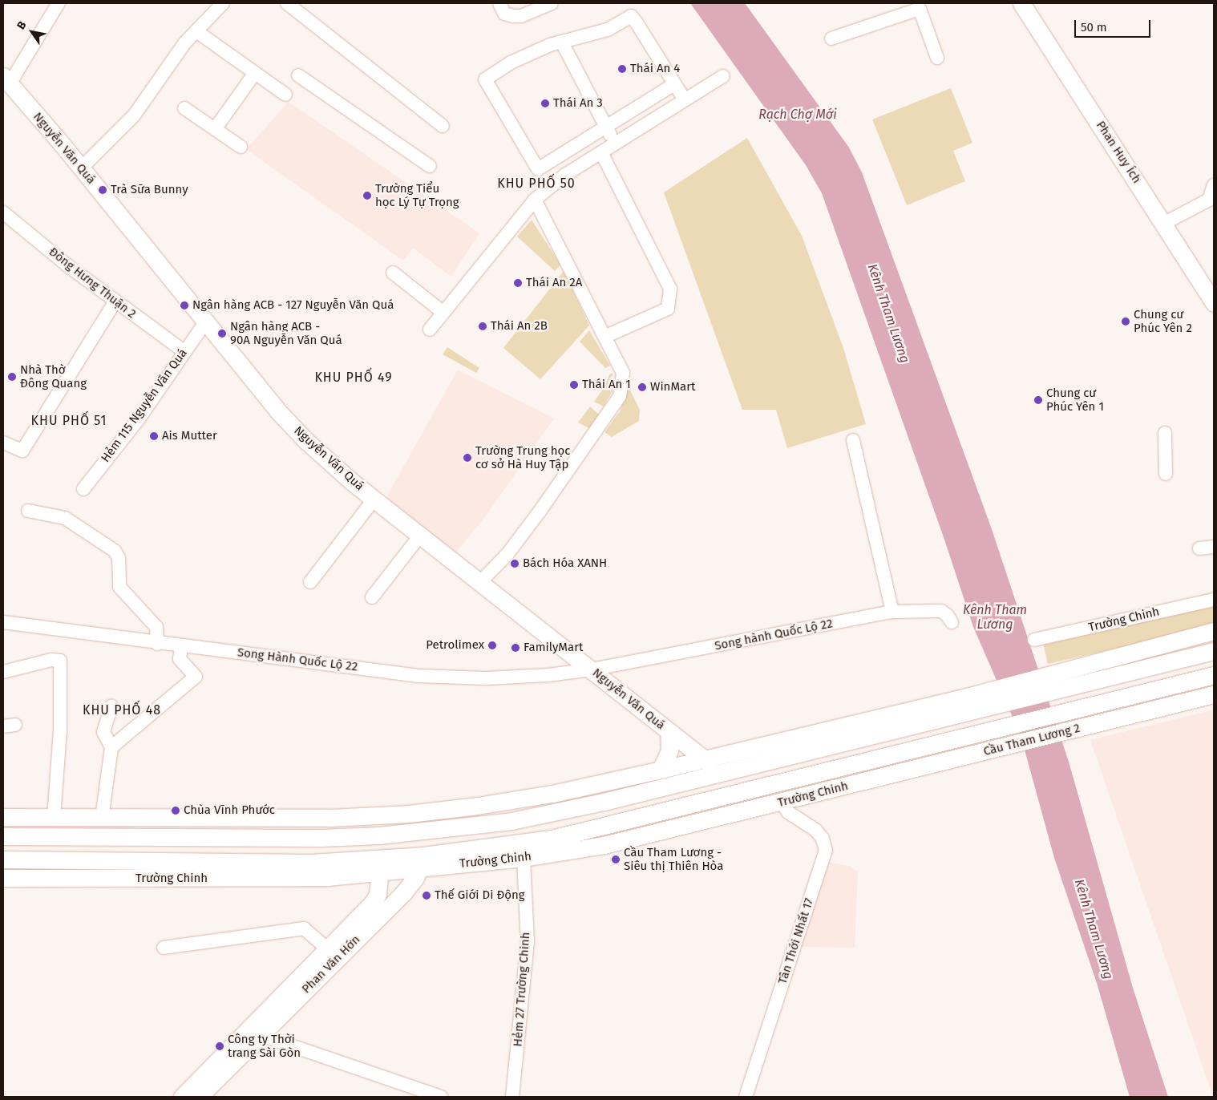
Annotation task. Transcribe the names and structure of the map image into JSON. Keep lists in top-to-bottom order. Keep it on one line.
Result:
{"streets":{"main road":["Nguyễn Văn Quá","Phan Huy Ích","Trường Chinh","Cầu Tham Lương 2","Phan Văn Hớn"],"street":["Đông Hưng Thuận 2","Hẻm 115 Nguyễn Văn Quá","Song hành Quốc Lộ 22","Song Hành Quốc Lộ 22","Tân Thới Nhất 17","Hẻm 27 Trường Chinh"]},"crossings":[["Nguyễn Văn Quá","Hẻm 115 Nguyễn Văn Quá"],["Nguyễn Văn Quá","Song hành Quốc Lộ 22"],["Nguyễn Văn Quá","Song Hành Quốc Lộ 22"],["Đông Hưng Thuận 2","Hẻm 115 Nguyễn Văn Quá"],["Trường Chinh","Cầu Tham Lương 2"],["Trường Chinh","Tân Thới Nhất 17"],["Trường Chinh","Phan Văn Hớn"],["Trường Chinh","Hẻm 27 Trường Chinh"],["Song hành Quốc Lộ 22","Song Hành Quốc Lộ 22"]],"districts":["KHU PHỐ 50","KHU PHỐ 49","KHU PHỐ 51","KHU PHỐ 48"],"water":["Rạch Chợ Mới","Kênh Tham Lương"],"places":["Thái An 4","Thái An 3","Trà Sữa Bunny","Trường Tiểu học Lý Tự Trọng","Thái An 2A","Ngân hàng ACB - 127 Nguyễn Văn Quá","Chung cư Phúc Yên 2","Thái An 2B","Ngân hàng ACB - 90A Nguyễn Văn Quá","Nhà Thờ Đông Quang","Thái An 1","WinMart","Chung cư Phúc Yên 1","Ais Mutter","Trường Trung học cơ sở Hà Huy Tập","Bách Hóa XANH","Petrolimex","FamilyMart","Chùa Vĩnh Phước","Cầu Tham Lương - Siêu thị Thiên Hòa","Thế Giới Di Động","Công ty Thời trang Sài Gòn"],"scale_bar":"50 m","north":"top left"}
